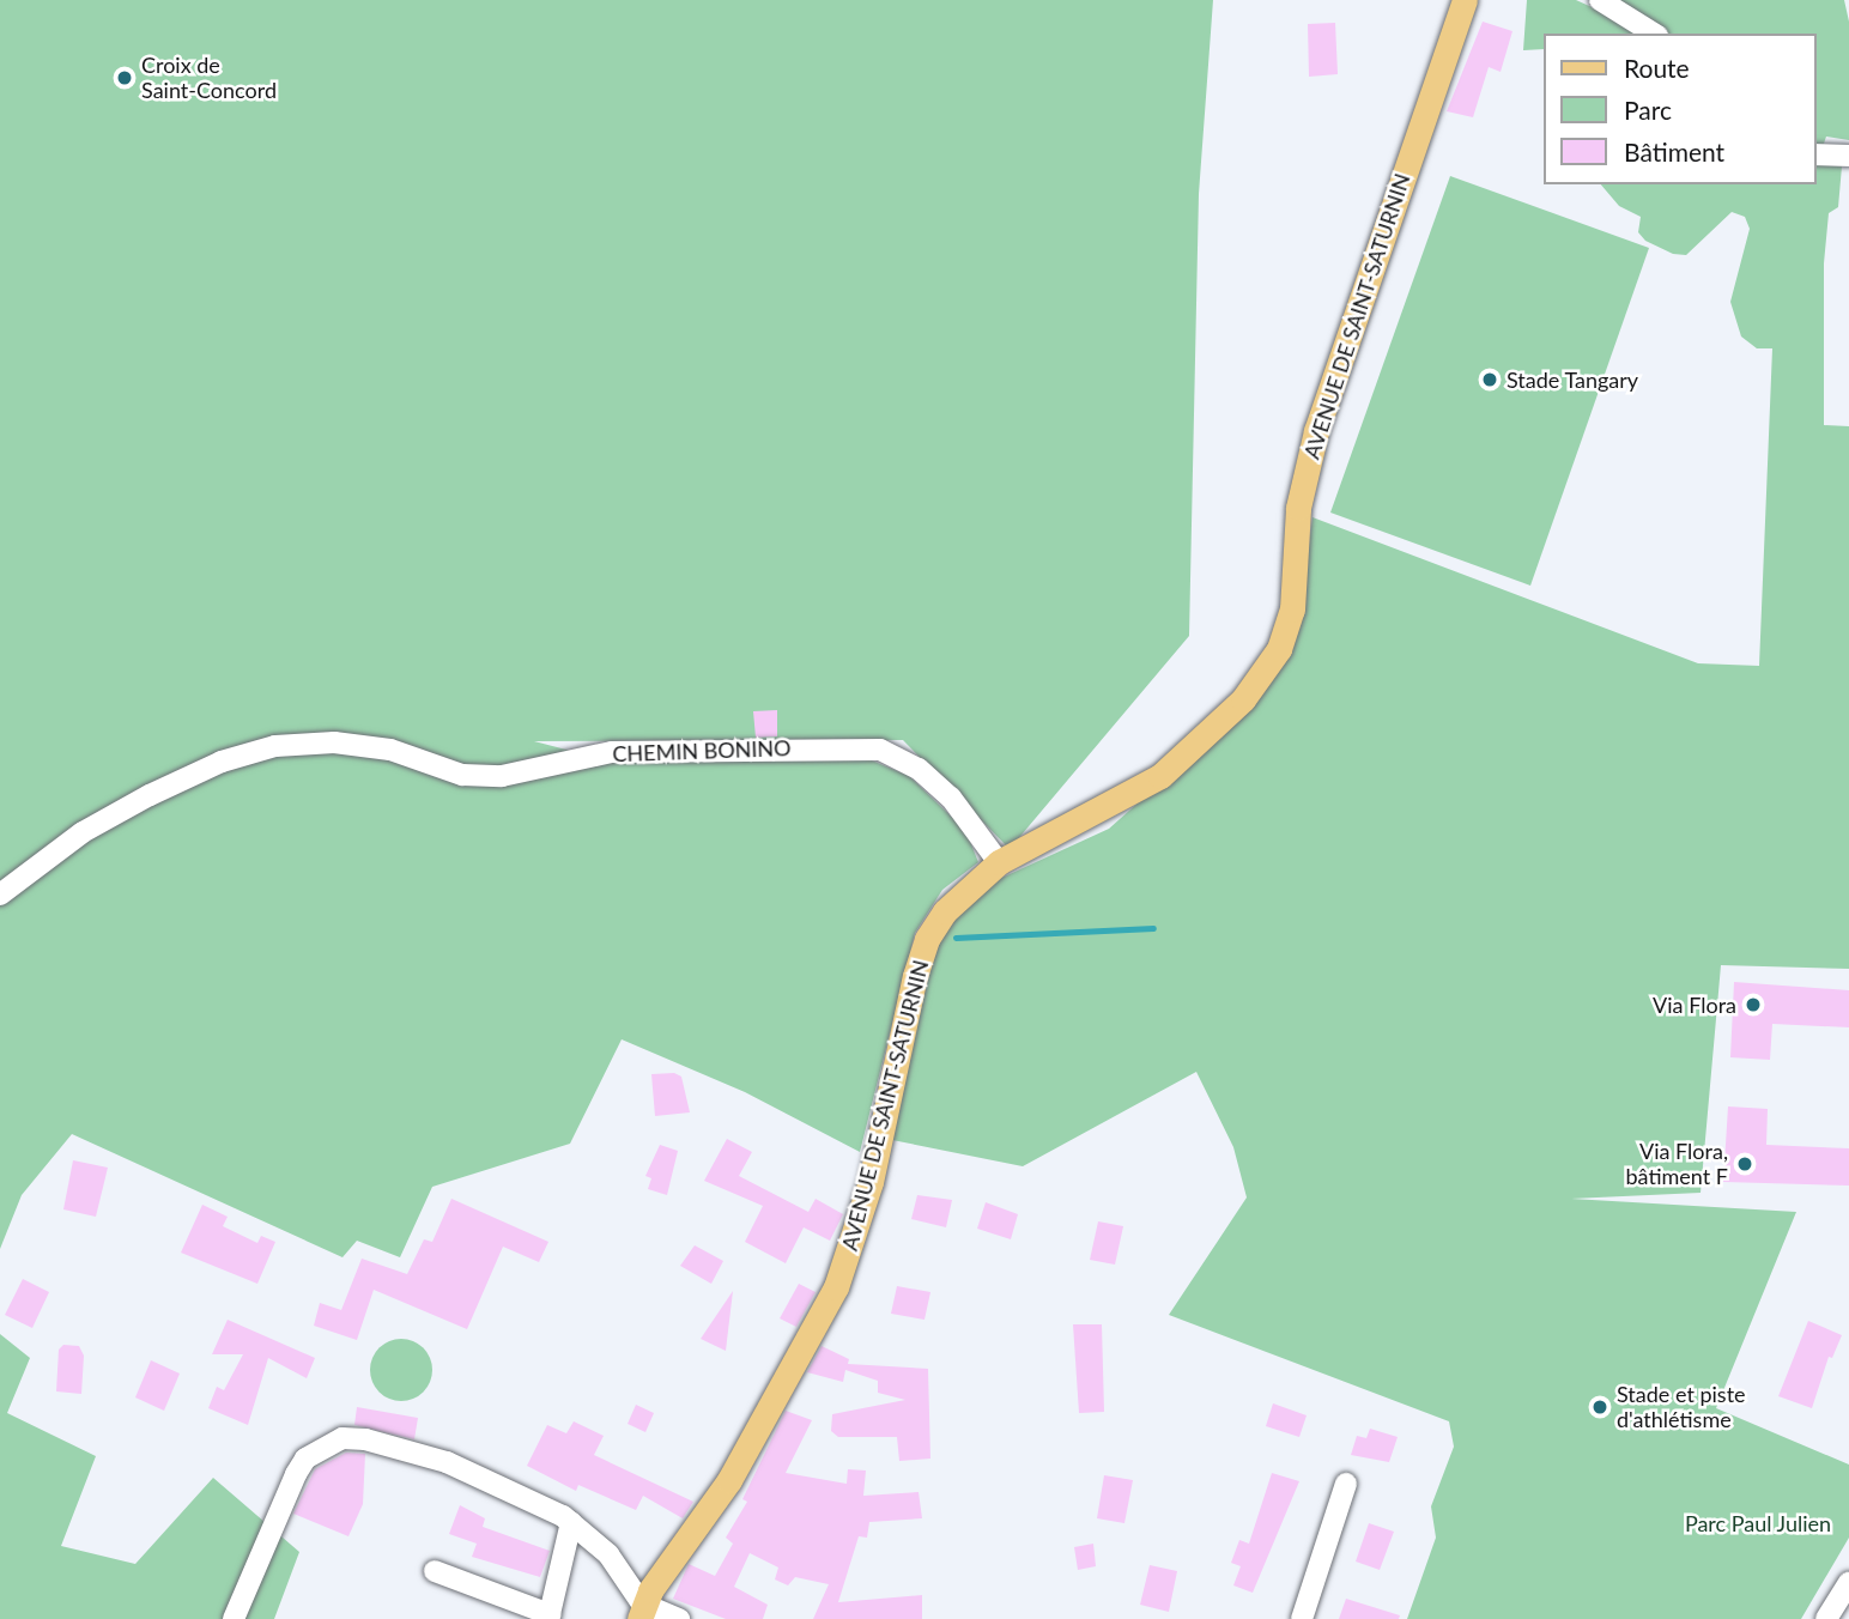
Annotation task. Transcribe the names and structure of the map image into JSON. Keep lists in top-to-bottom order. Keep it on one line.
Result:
{"streets":{"main road":["AVENUE DE SAINT-SATURNIN"],"street":["CHEMIN BONINO"]},"crossings":[["AVENUE DE SAINT-SATURNIN","CHEMIN BONINO"]],"parks":["Parc Paul Julien"],"places":["Croix de Saint-Concord","Stade Tangary","Via Flora","Via Flora, bâtiment F","Stade et piste d'athlétisme"],"legend":["Route","Parc","Bâtiment"]}
